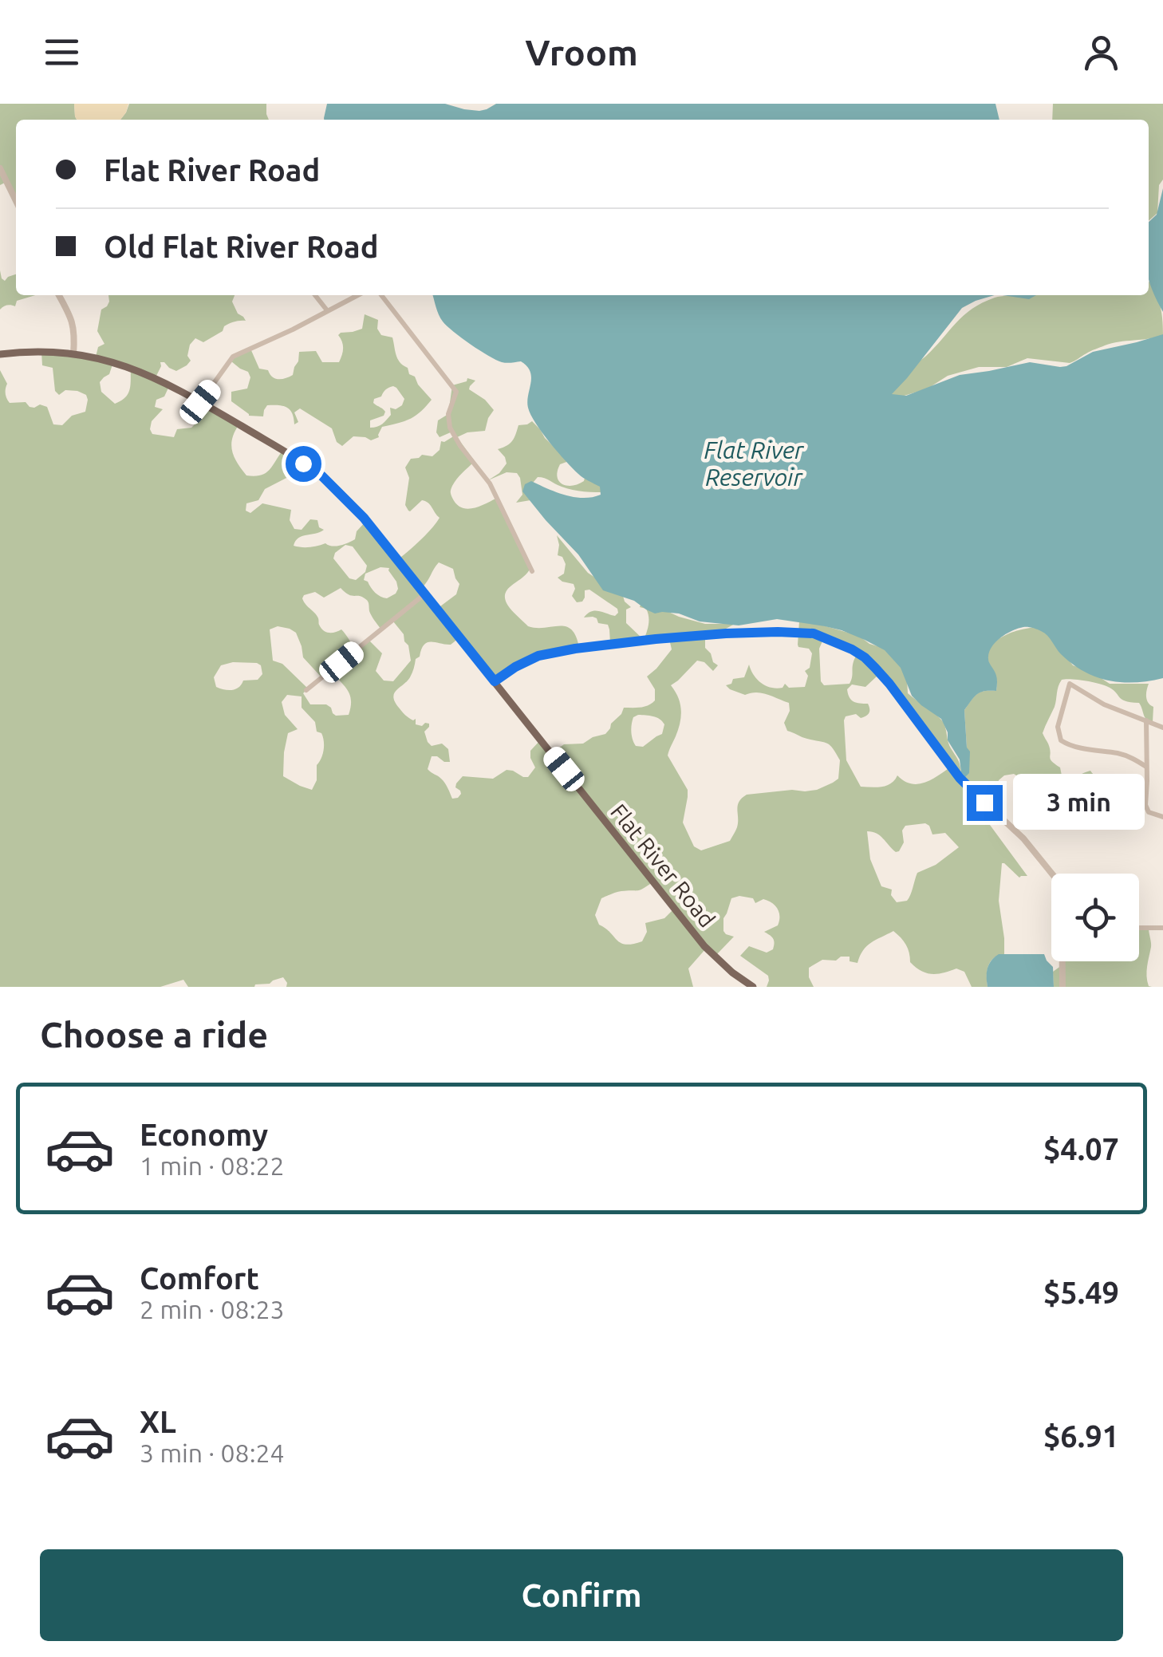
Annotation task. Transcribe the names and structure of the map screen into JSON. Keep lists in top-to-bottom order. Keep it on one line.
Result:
{"streets":{"main road":["Flat River Road"]},"water":["Flat River Reservoir"],"page":{"header":"Vroom","banner":["Flat River Road","Old Flat River Road"],"bubble":"3 min","heading":"Choose a ride","list":[{"name":"Economy","note":"1 min · 08:22","value":"$4.07"},{"name":"Comfort","note":"2 min · 08:23","value":"$5.49"},{"name":"XL","note":"3 min · 08:24","value":"$6.91"}],"buttons":"Confirm"}}
